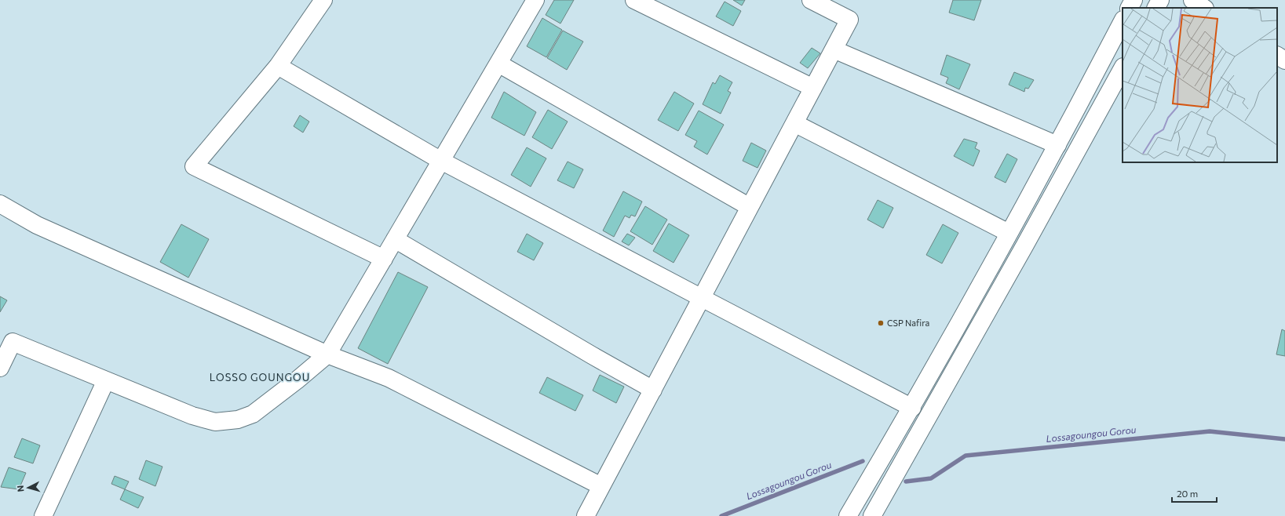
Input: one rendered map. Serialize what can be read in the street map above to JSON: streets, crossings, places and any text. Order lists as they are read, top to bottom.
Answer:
{
  "districts": ["LOSSO GOUNGOU"],
  "water": ["Lossagoungou Gorou"],
  "places": ["CSP Nafira"],
  "scale_bar": "20 m",
  "north": "left"
}
